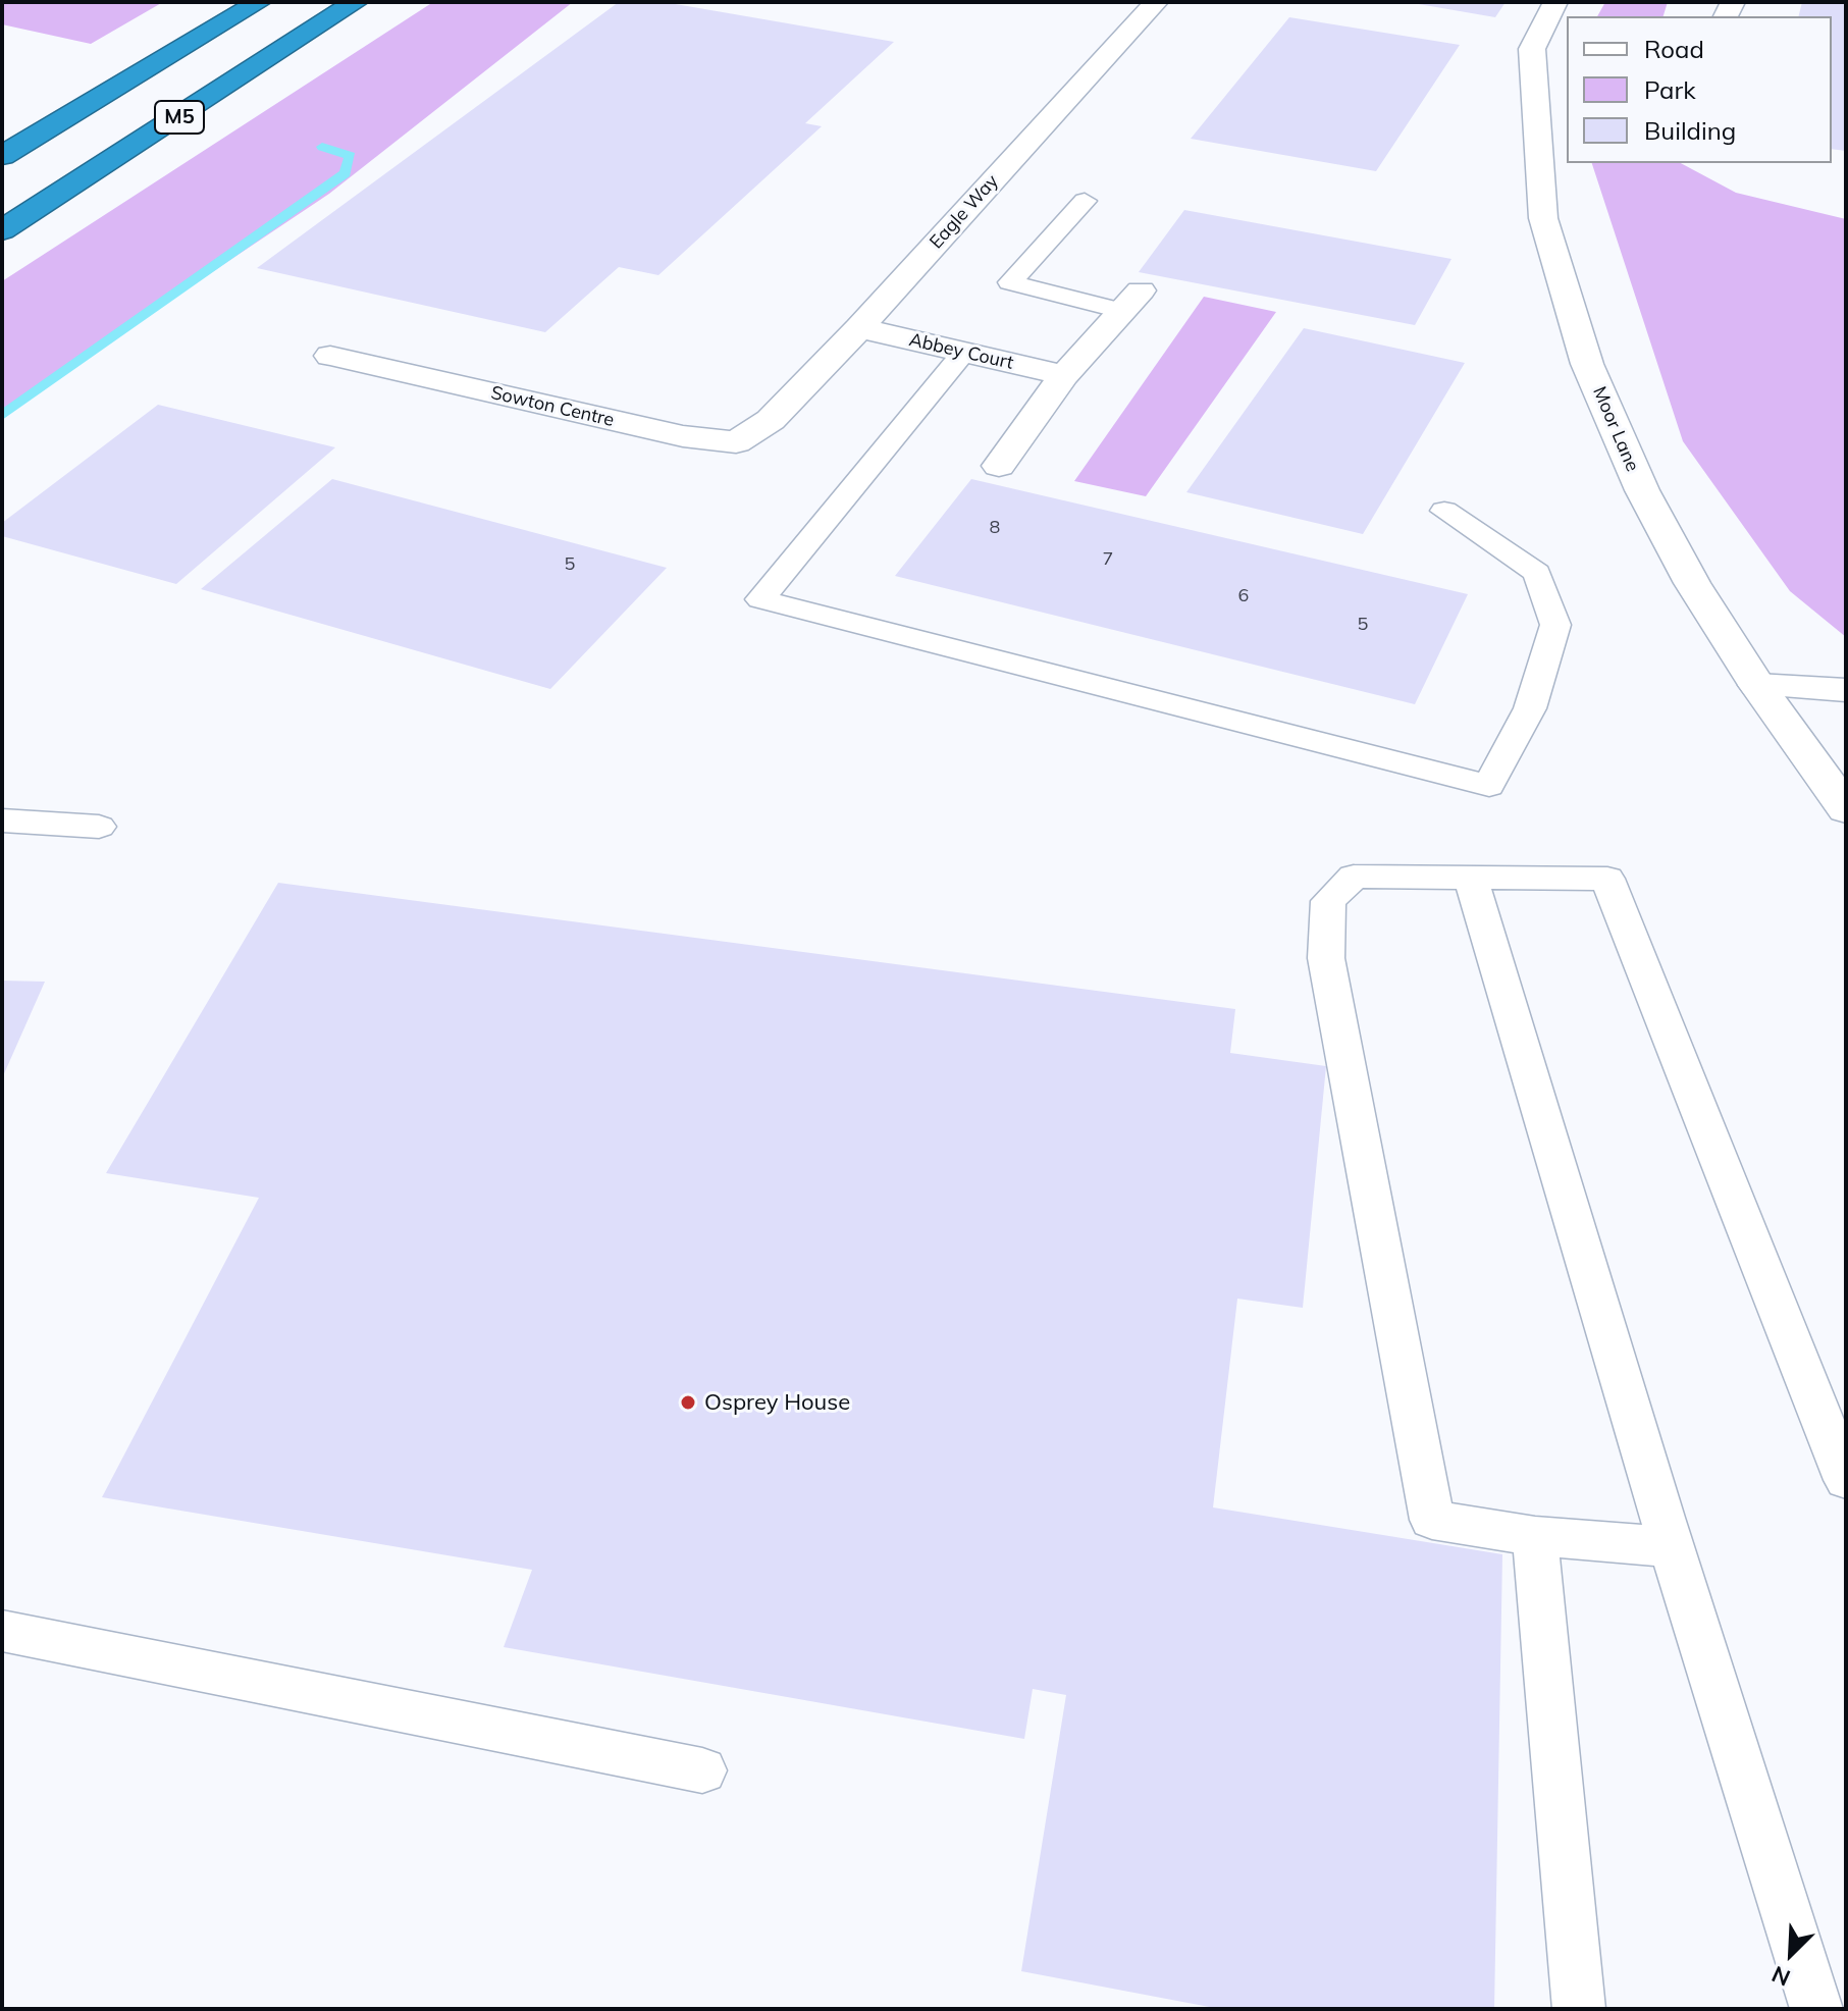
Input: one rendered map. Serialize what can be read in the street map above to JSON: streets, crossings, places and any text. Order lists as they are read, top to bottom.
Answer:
{
  "streets": {
    "highway": ["M5"],
    "street": [
      "Eagle Way",
      "Abbey Court",
      "Sowton Centre",
      "Moor Lane"
    ]
  },
  "crossings": [
    ["Eagle Way", "Abbey Court"],
    ["Eagle Way", "Sowton Centre"]
  ],
  "places": ["Osprey House"],
  "house_numbers": [
    "8",
    "7",
    "5",
    "6",
    "5"
  ],
  "legend": ["Road", "Park", "Building"],
  "north": "bottom left"
}
